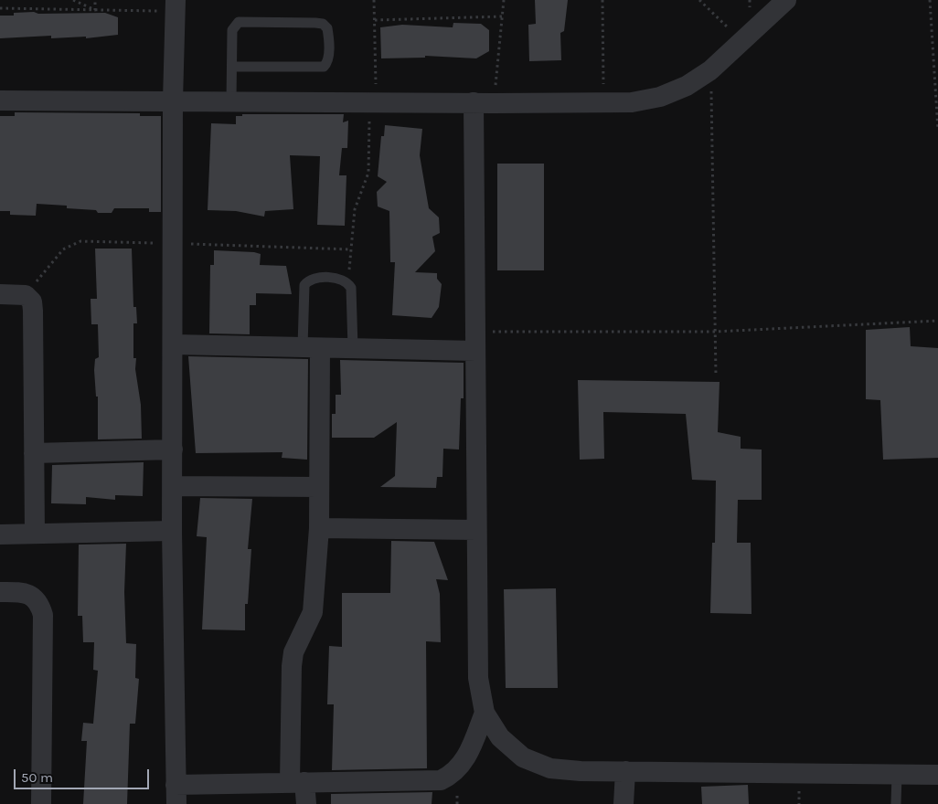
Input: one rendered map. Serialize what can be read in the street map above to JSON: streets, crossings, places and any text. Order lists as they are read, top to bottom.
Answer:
{
  "scale_bar": "50 m"
}
